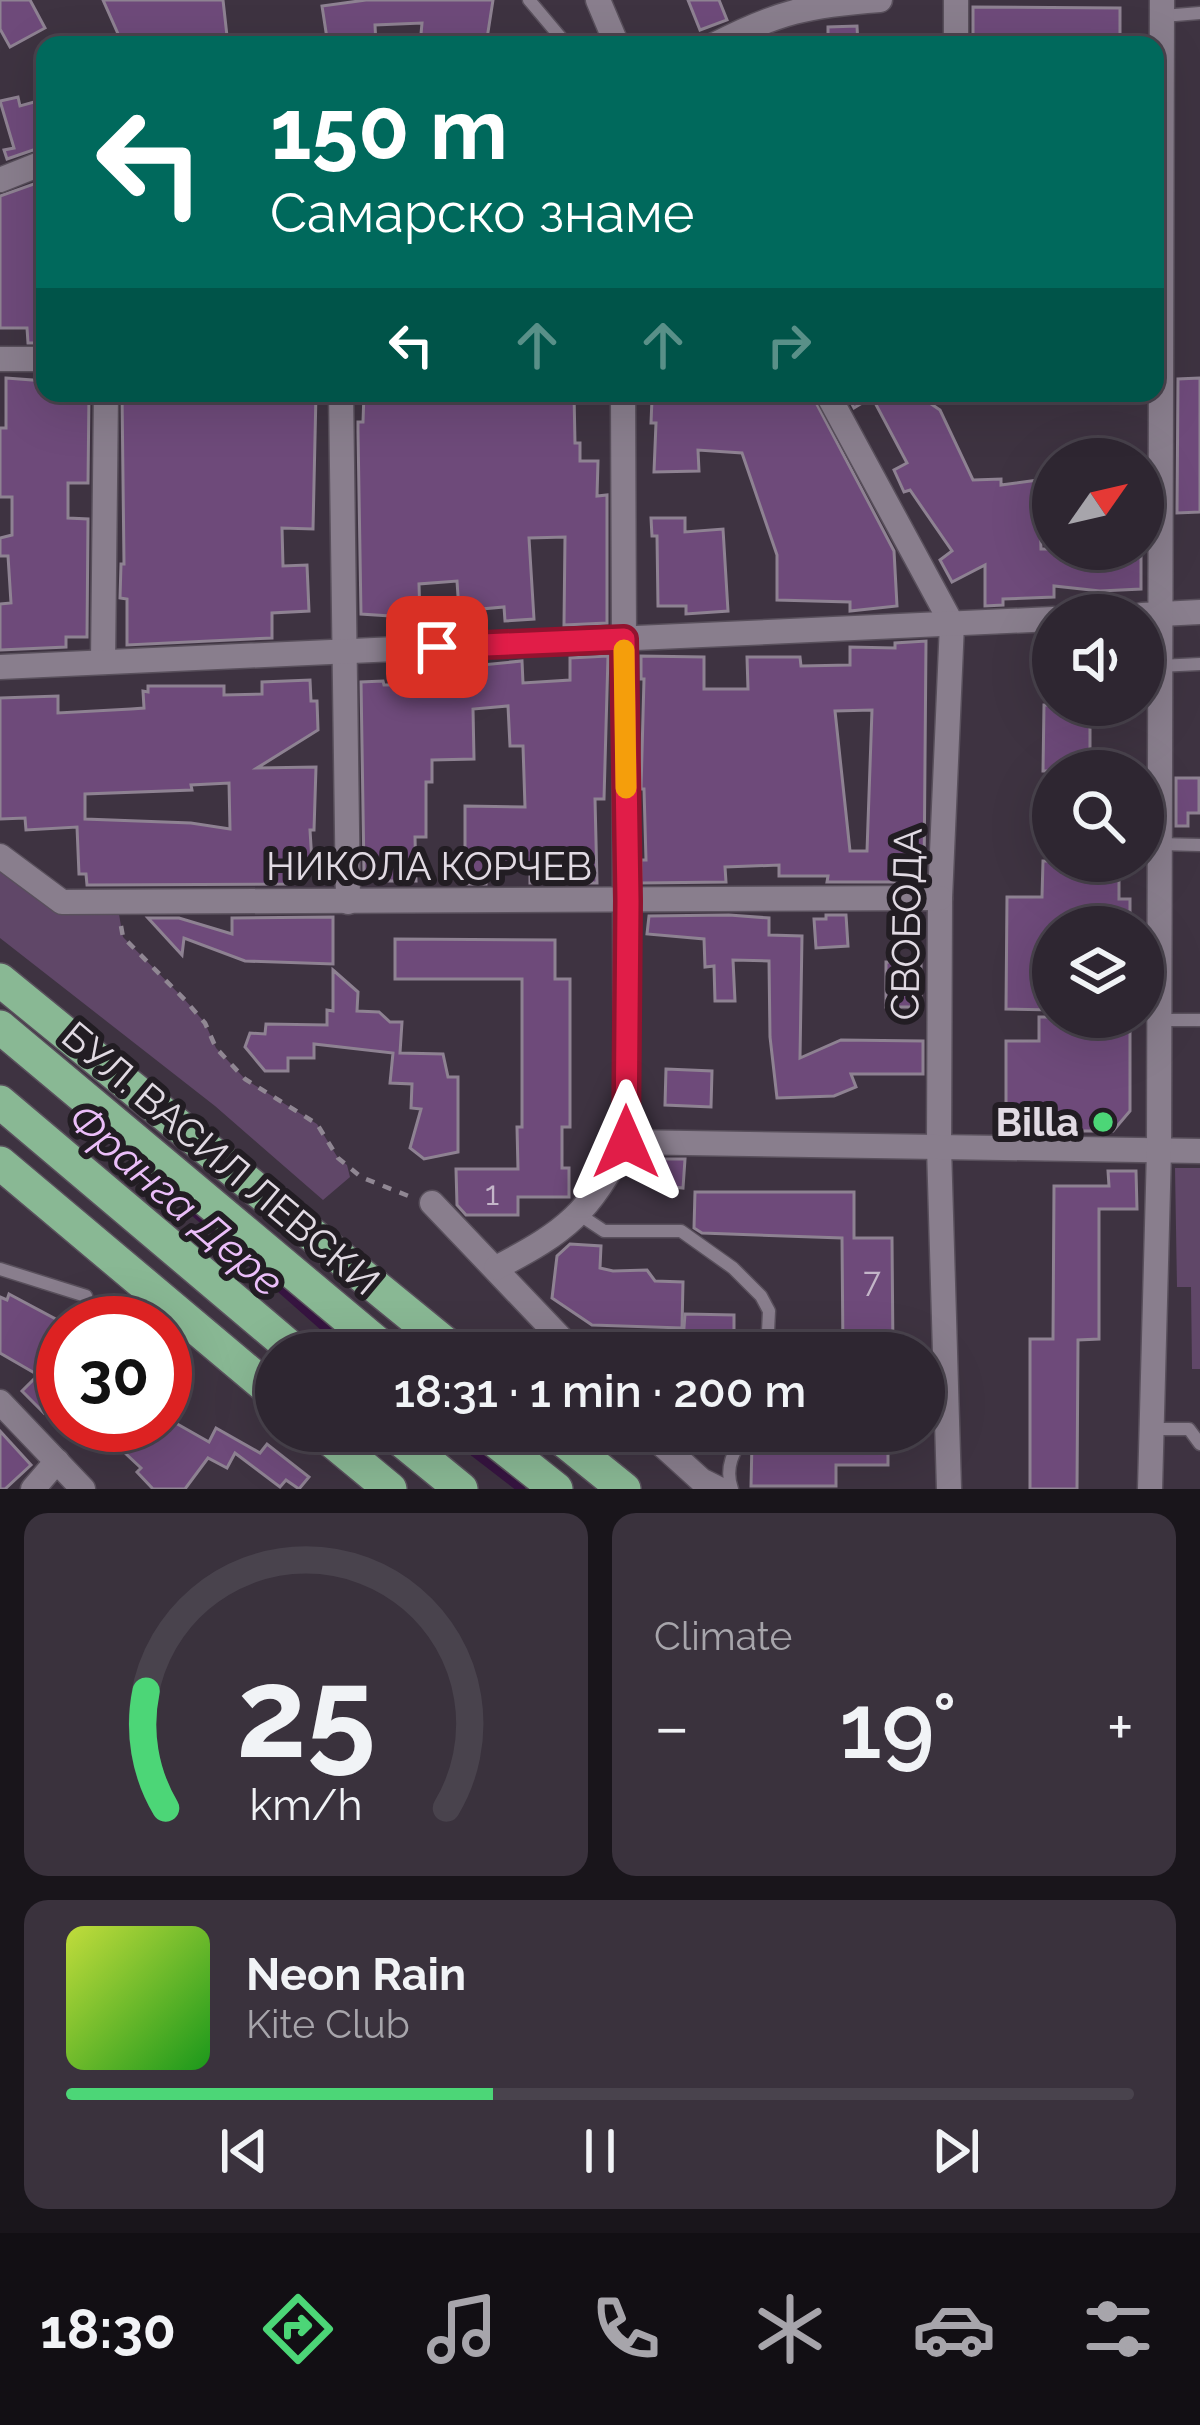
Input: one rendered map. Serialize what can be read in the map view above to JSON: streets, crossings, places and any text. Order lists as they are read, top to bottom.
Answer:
{
  "streets": {
    "highway": ["БУЛ. ВАСИЛ ЛЕВСКИ"],
    "street": ["НИКОЛА КОРЧЕВ", "СВОБОДА"]
  },
  "crossings": [
    ["НИКОЛА КОРЧЕВ", "СВОБОДА"]
  ],
  "water": ["Франга Дере"],
  "places": ["Billa"],
  "house_numbers": ["1", "7"],
  "north": "top right",
  "page": {
    "turn": ["150 m", "Самарско знаме"],
    "limit": "30",
    "trip": "18:31 · 1 min · 200 m",
    "tile": "Climate",
    "heat": ["−", "19°", "+"],
    "song": ["Neon Rain", "Kite Club"],
    "tabs": "18:30",
    "gauge": ["25", "km/h"]
  }
}
